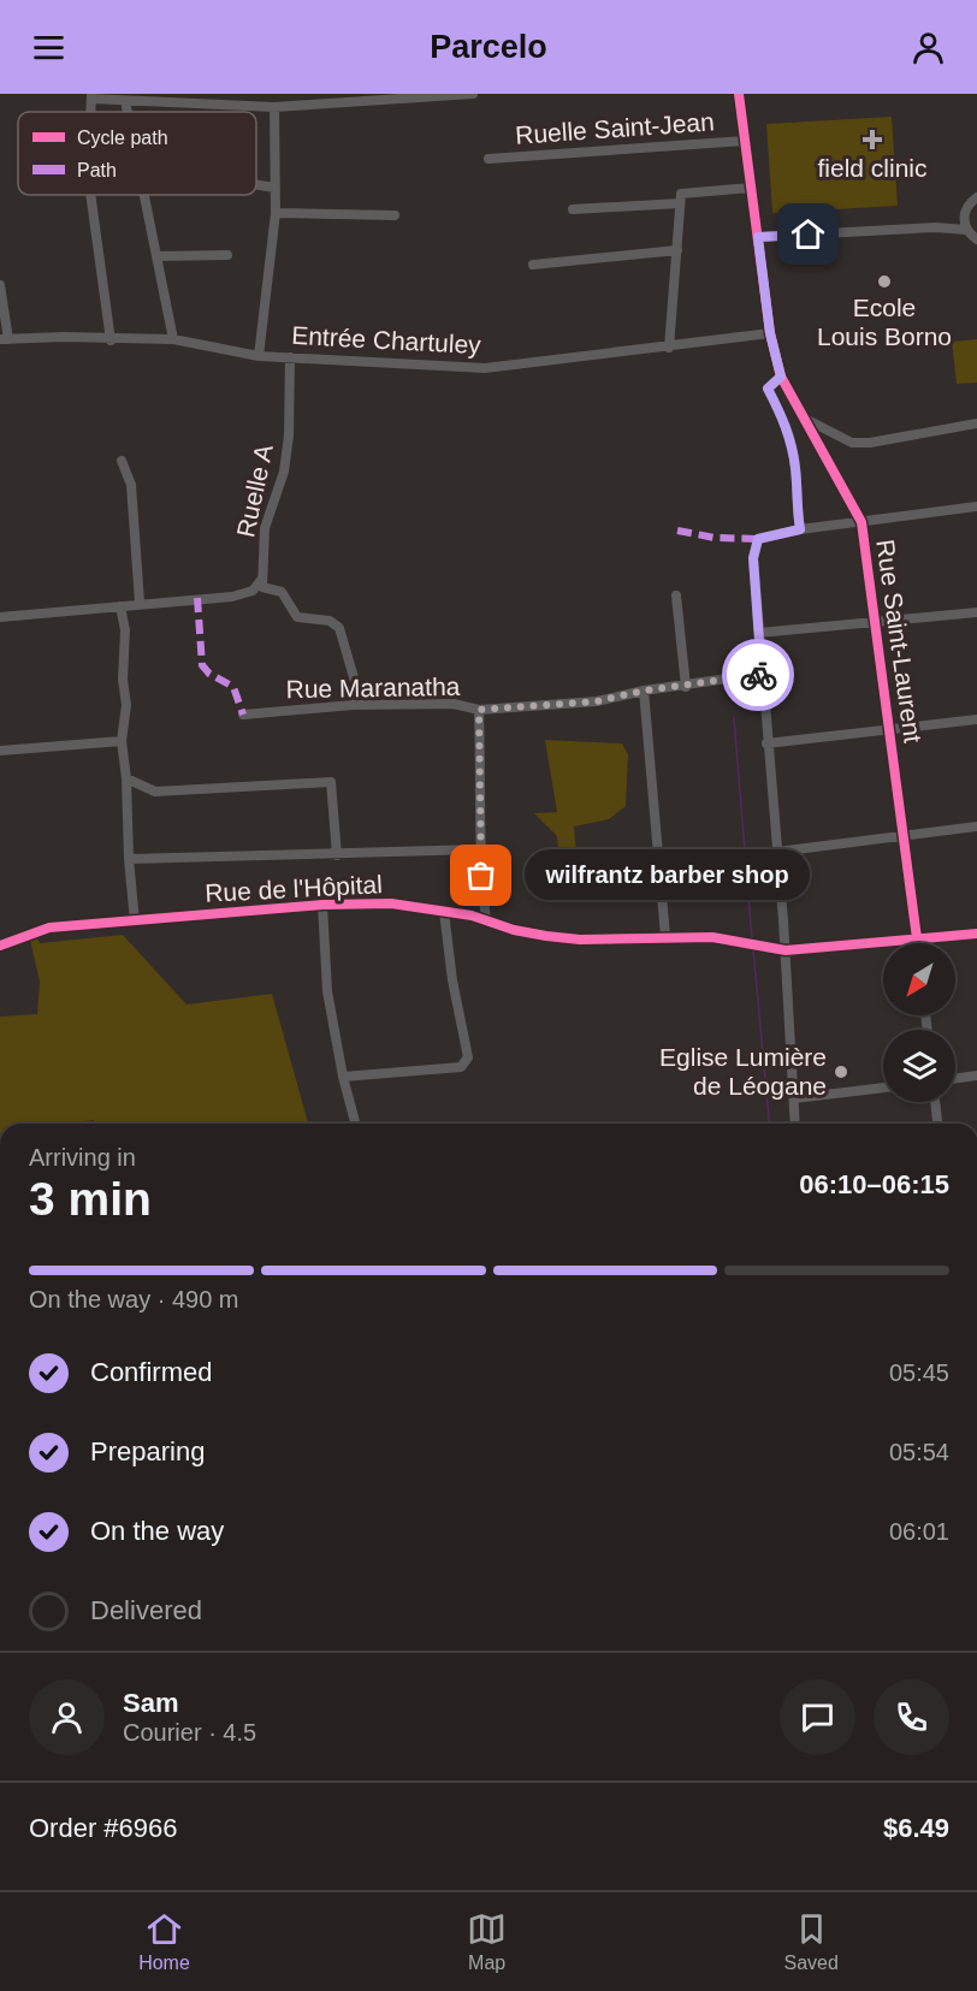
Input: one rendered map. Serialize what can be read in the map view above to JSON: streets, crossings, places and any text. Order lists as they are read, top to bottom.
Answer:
{
  "streets": {
    "street": [
      "Ruelle Saint-Jean",
      "Entrée Chartuley",
      "Ruelle A",
      "Rue Saint-Laurent",
      "Rue Maranatha",
      "Rue de l'Hôpital"
    ]
  },
  "crossings": [
    ["Ruelle Saint-Jean", "Rue Saint-Laurent"],
    ["Entrée Chartuley", "Ruelle A"],
    ["Entrée Chartuley", "Rue Saint-Laurent"],
    ["Rue Saint-Laurent", "Rue de l'Hôpital"]
  ],
  "places": {
    "health": ["field clinic"],
    "other": ["Ecole Louis Borno", "wilfrantz barber shop", "Eglise Lumière de Léogane"]
  },
  "legend": ["Cycle path", "Path"],
  "north": "bottom left",
  "page": {
    "header": "Parcelo",
    "bubble": "wilfrantz barber shop",
    "heading": ["3 min", "Arriving in", "06:10–06:15"],
    "panel": [
      "Sam",
      "Courier · 4.5",
      "Order #6966",
      "$6.49"
    ],
    "bar": "On the way · 490 m",
    "list": [
      ["Confirmed", "05:45"],
      ["Preparing", "05:54"],
      ["On the way", "06:01"],
      "Delivered"
    ],
    "tabs": ["Home", "Map", "Saved"]
  }
}
